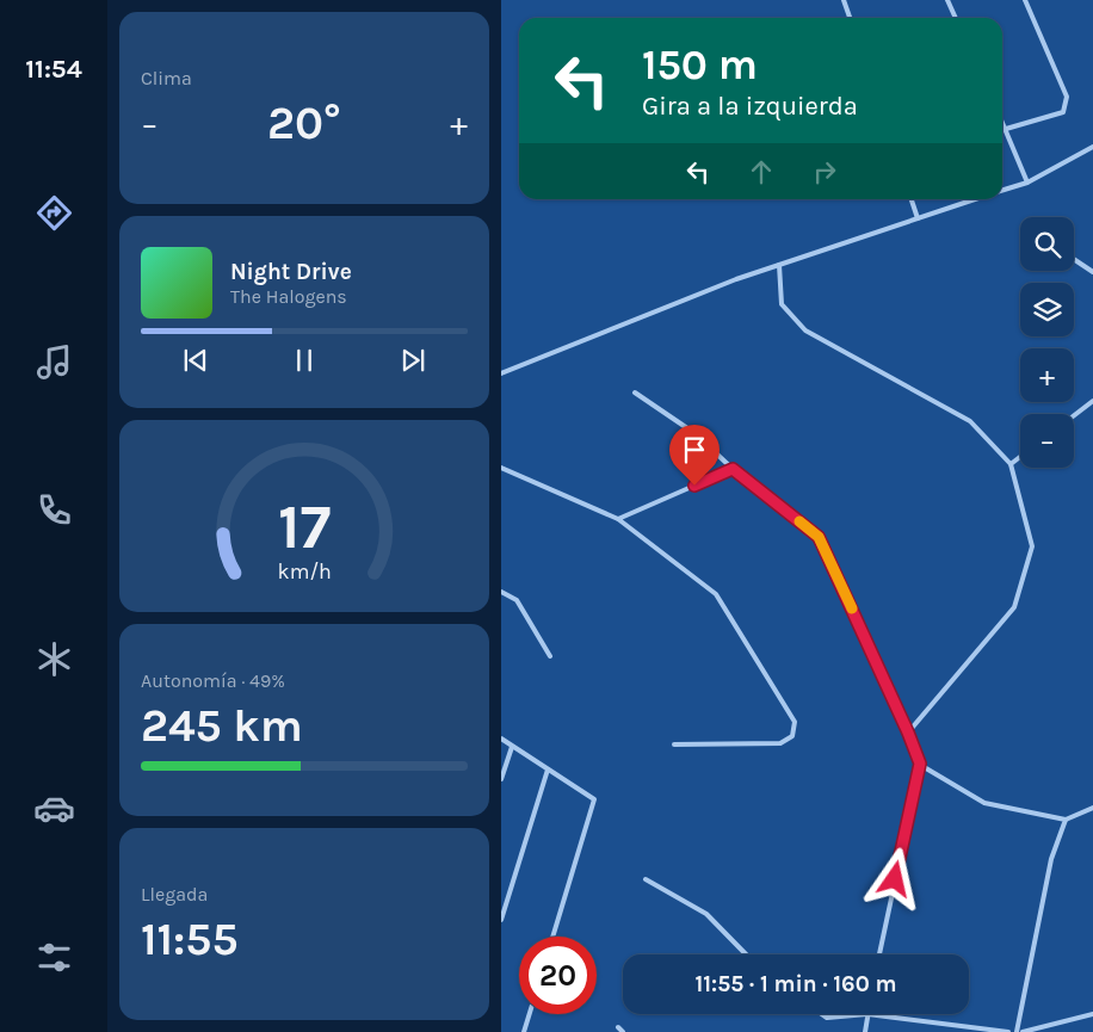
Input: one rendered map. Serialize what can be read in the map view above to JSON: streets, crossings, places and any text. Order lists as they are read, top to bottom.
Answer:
{
  "page": {
    "tabs": "11:54",
    "tile": [
      "Clima",
      ["Autonomía · 49%", "245 km"],
      ["Llegada", "11:55"]
    ],
    "turn": ["150 m", "Gira a la izquierda"],
    "heat": ["−", "20°", "+"],
    "map_buttons": ["+", "−"],
    "song": ["Night Drive", "The Halogens"],
    "limit": "20",
    "trip": "11:55 · 1 min · 160 m",
    "gauge": ["17", "km/h"]
  }
}
